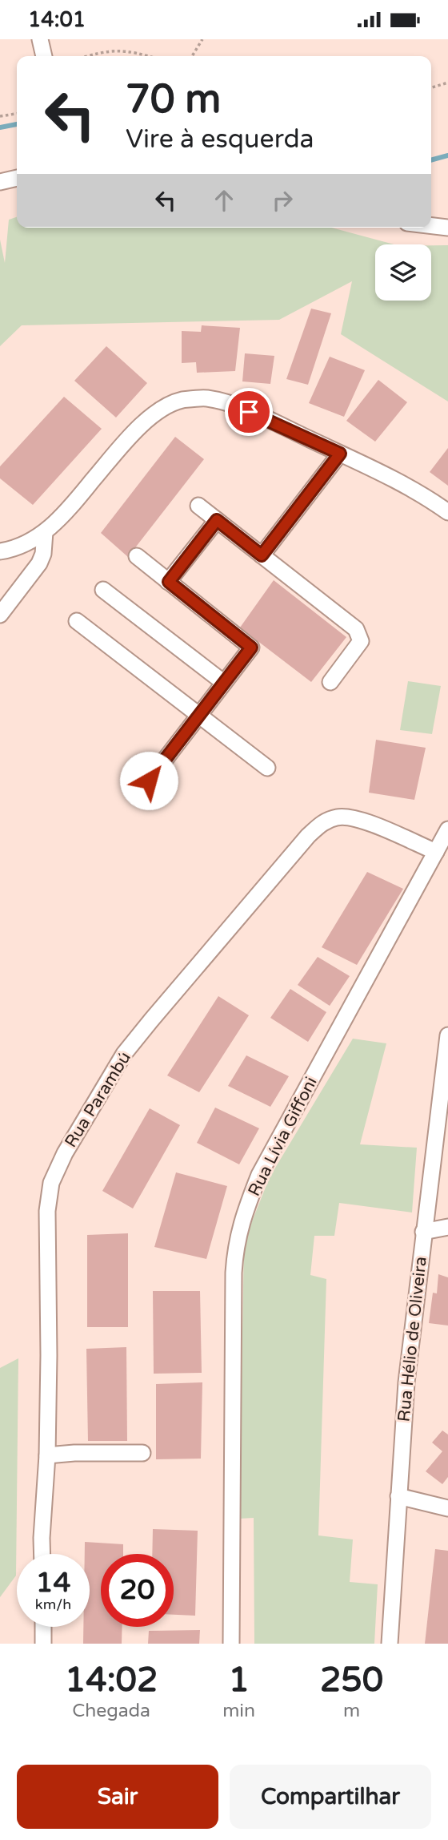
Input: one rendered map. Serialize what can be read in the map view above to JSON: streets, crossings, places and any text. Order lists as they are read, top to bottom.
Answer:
{
  "streets": {
    "street": ["Rua Parambú", "Rua Lívia Giffoni", "Rua Hélio de Oliveira"]
  },
  "crossings": [
    ["Rua Parambú", "Rua Lívia Giffoni"]
  ],
  "page": {
    "status": "14:01",
    "turn": ["70 m", "Vire à esquerda"],
    "speed": "14 km/h",
    "limit": "20",
    "eta": [
      "14:02",
      "Chegada",
      "1",
      "min",
      "250",
      "m"
    ],
    "buttons": ["Sair", "Compartilhar"]
  }
}
